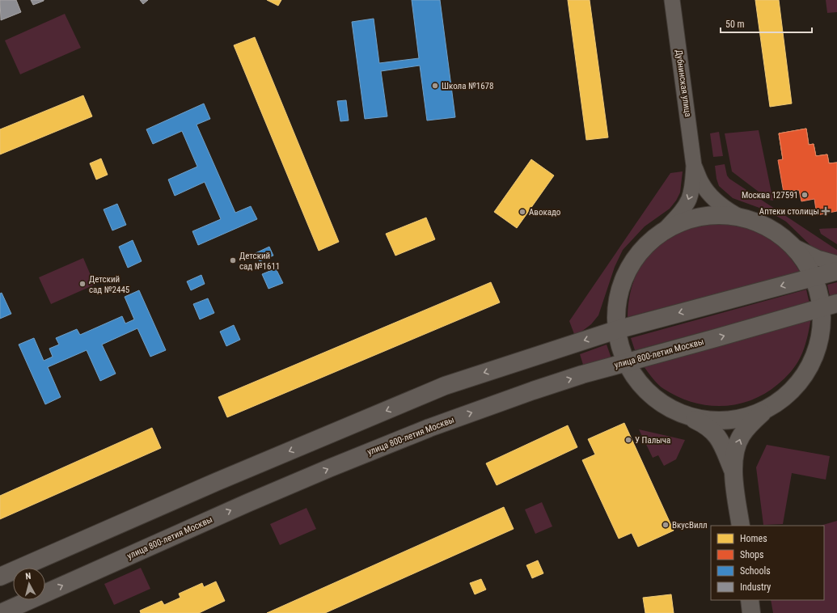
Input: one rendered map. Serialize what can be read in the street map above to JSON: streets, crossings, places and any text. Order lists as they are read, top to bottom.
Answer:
{
  "streets": {
    "main road": ["улица 800-летия Москвы"],
    "street": ["Дубнинская улица"]
  },
  "places": {
    "other": [
      "Школа №1678",
      "Москва 127591",
      "Авокадо",
      "Детский сад №1611",
      "Детский сад №2445",
      "У Палыча",
      "ВкусВилл"
    ],
    "health": ["Аптеки столицы"]
  },
  "legend": [
    "Homes",
    "Shops",
    "Schools",
    "Industry"
  ],
  "scale_bar": "50 m",
  "north": "top"
}
